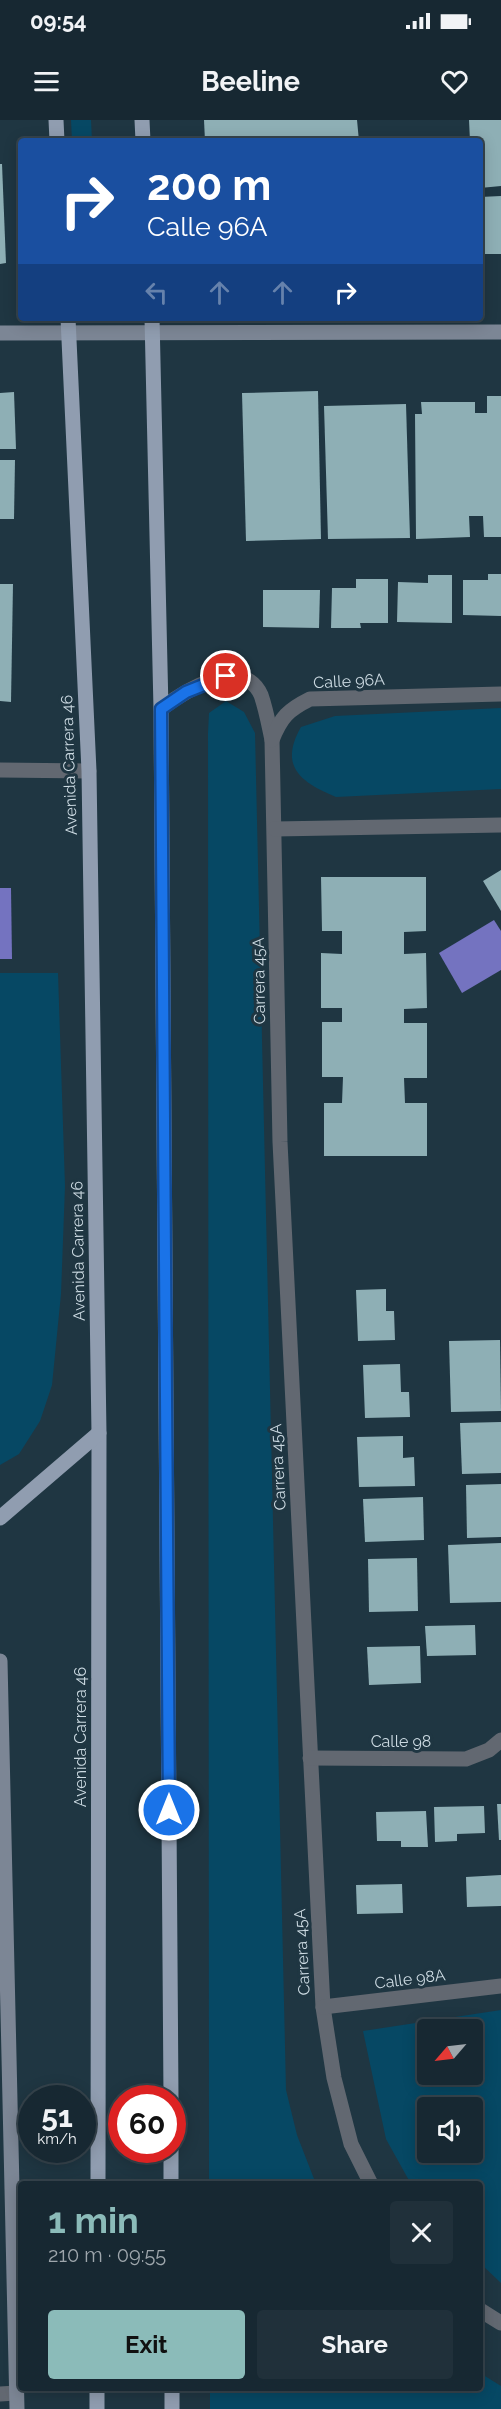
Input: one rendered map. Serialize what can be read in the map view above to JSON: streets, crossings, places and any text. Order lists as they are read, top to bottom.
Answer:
{
  "streets": {
    "main road": ["Avenida Carrera 46"],
    "street": [
      "Calle 96A",
      "Carrera 45A",
      "Calle 98",
      "Calle 98A"
    ]
  },
  "crossings": [
    ["Calle 96A", "Carrera 45A"],
    ["Carrera 45A", "Calle 98"],
    ["Carrera 45A", "Calle 98A"]
  ],
  "north": "bottom left",
  "page": {
    "status": "09:54",
    "header": "Beeline",
    "turn": ["200 m", "Calle 96A"],
    "speed": "51 km/h",
    "limit": "60",
    "heading": ["1 min", "210 m · 09:55"],
    "buttons": ["Exit", "Share"]
  }
}
